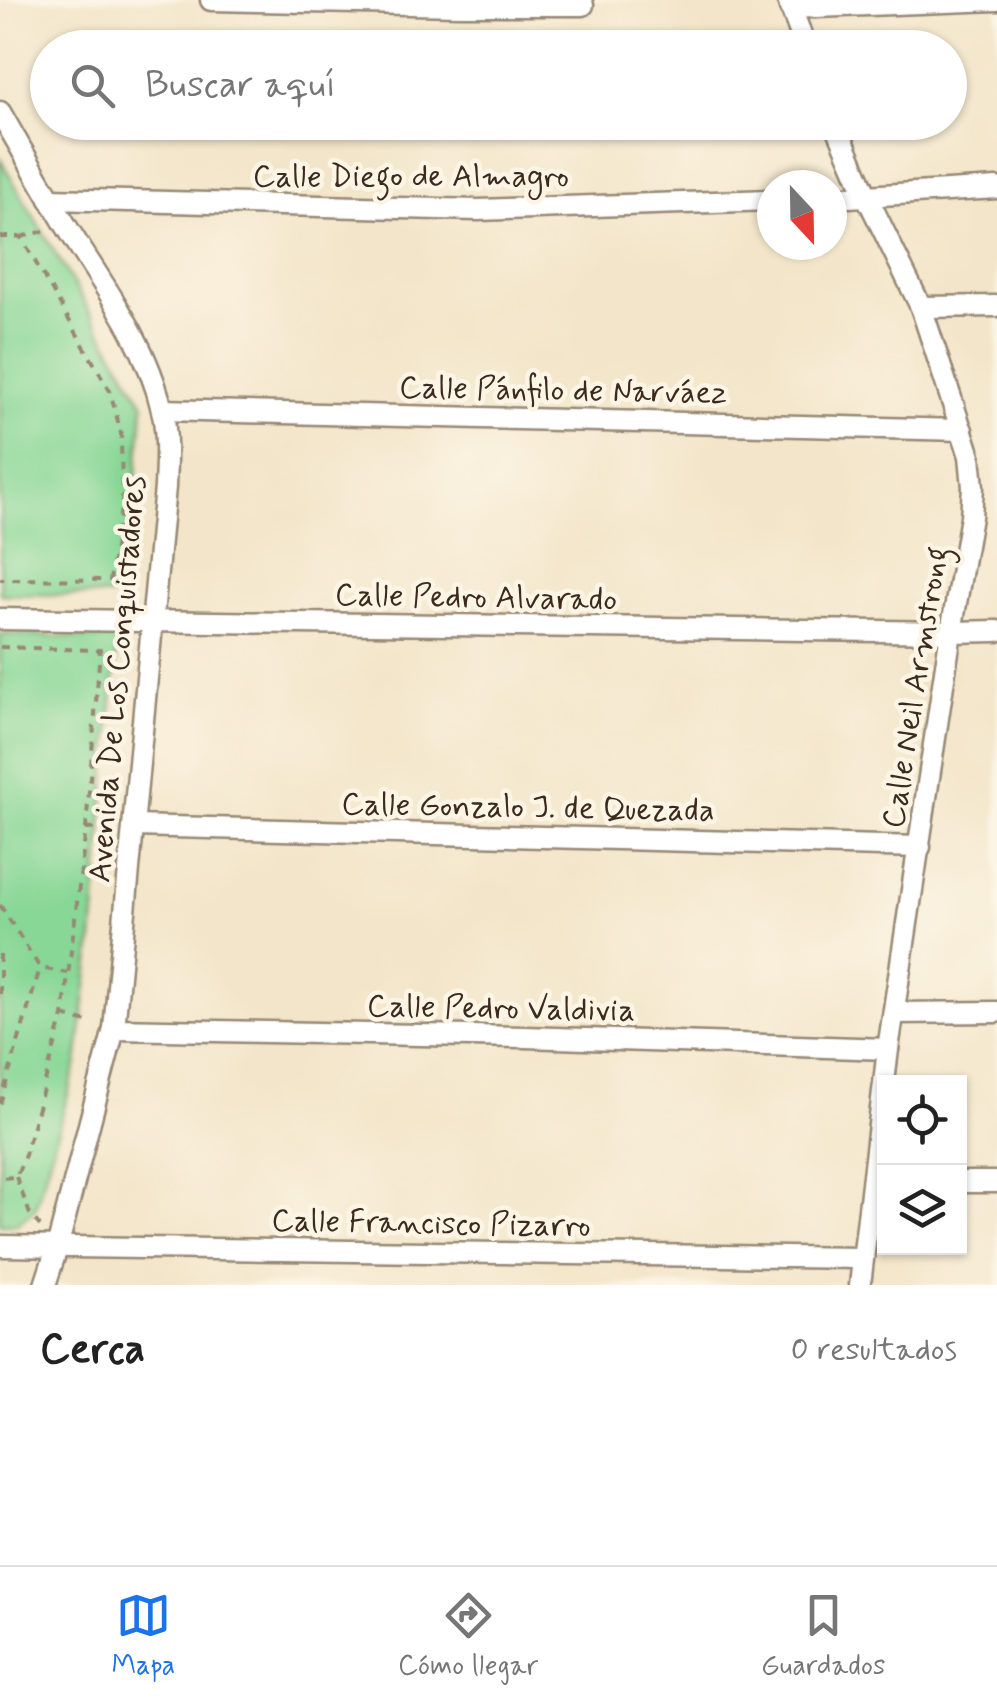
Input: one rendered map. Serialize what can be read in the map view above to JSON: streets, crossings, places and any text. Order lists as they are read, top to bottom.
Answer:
{
  "streets": {
    "street": [
      "Calle Diego de Almagro",
      "Calle Pánfilo de Narváez",
      "Calle Pedro Alvarado",
      "Avenida De Los Conquistadores",
      "Calle Neil Armstrong",
      "Calle Gonzalo J. de Quezada",
      "Calle Pedro Valdivia",
      "Calle Francisco Pizarro"
    ]
  },
  "crossings": [
    ["Calle Diego de Almagro", "Avenida De Los Conquistadores"],
    ["Calle Pánfilo de Narváez", "Avenida De Los Conquistadores"],
    ["Calle Pánfilo de Narváez", "Calle Neil Armstrong"],
    ["Calle Pedro Alvarado", "Avenida De Los Conquistadores"],
    ["Calle Pedro Alvarado", "Calle Neil Armstrong"],
    ["Avenida De Los Conquistadores", "Calle Gonzalo J. de Quezada"],
    ["Avenida De Los Conquistadores", "Calle Pedro Valdivia"],
    ["Avenida De Los Conquistadores", "Calle Francisco Pizarro"],
    ["Calle Neil Armstrong", "Calle Gonzalo J. de Quezada"],
    ["Calle Neil Armstrong", "Calle Pedro Valdivia"],
    ["Calle Neil Armstrong", "Calle Francisco Pizarro"]
  ],
  "north": "bottom",
  "page": {
    "search": "Buscar aquí",
    "heading": ["Cerca", "0 resultados"],
    "nav": ["Mapa", "Cómo llegar", "Guardados"]
  }
}
